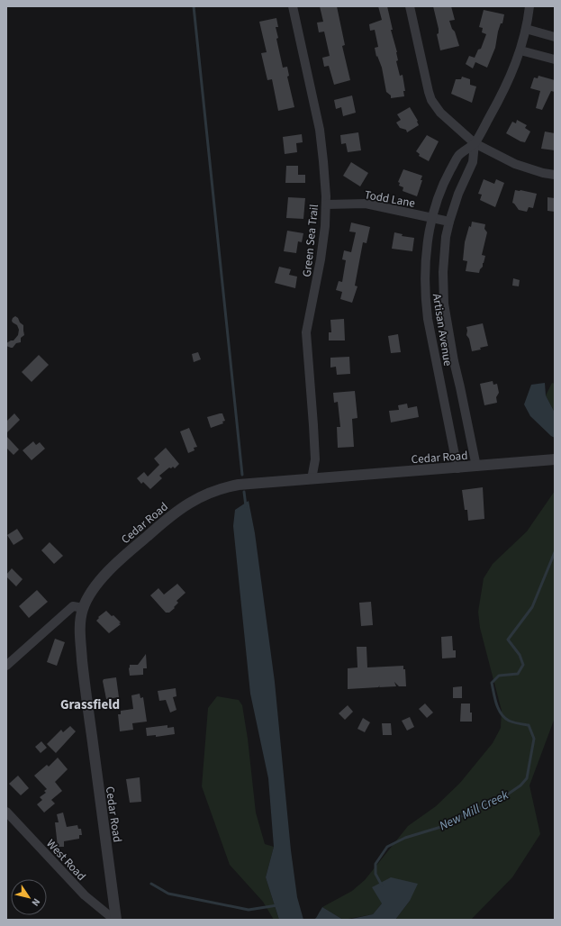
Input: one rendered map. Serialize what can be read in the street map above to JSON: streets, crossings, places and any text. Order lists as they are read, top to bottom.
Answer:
{
  "streets": {
    "street": [
      "Todd Lane",
      "Green Sea Trail",
      "Artisan Avenue",
      "Cedar Road",
      "West Road"
    ]
  },
  "crossings": [
    ["Todd Lane", "Green Sea Trail"],
    ["Todd Lane", "Artisan Avenue"],
    ["Green Sea Trail", "Cedar Road"],
    ["Artisan Avenue", "Cedar Road"],
    ["Cedar Road", "West Road"]
  ],
  "districts": ["Grassfield"],
  "water": ["New Mill Creek"],
  "north": "bottom right"
}
